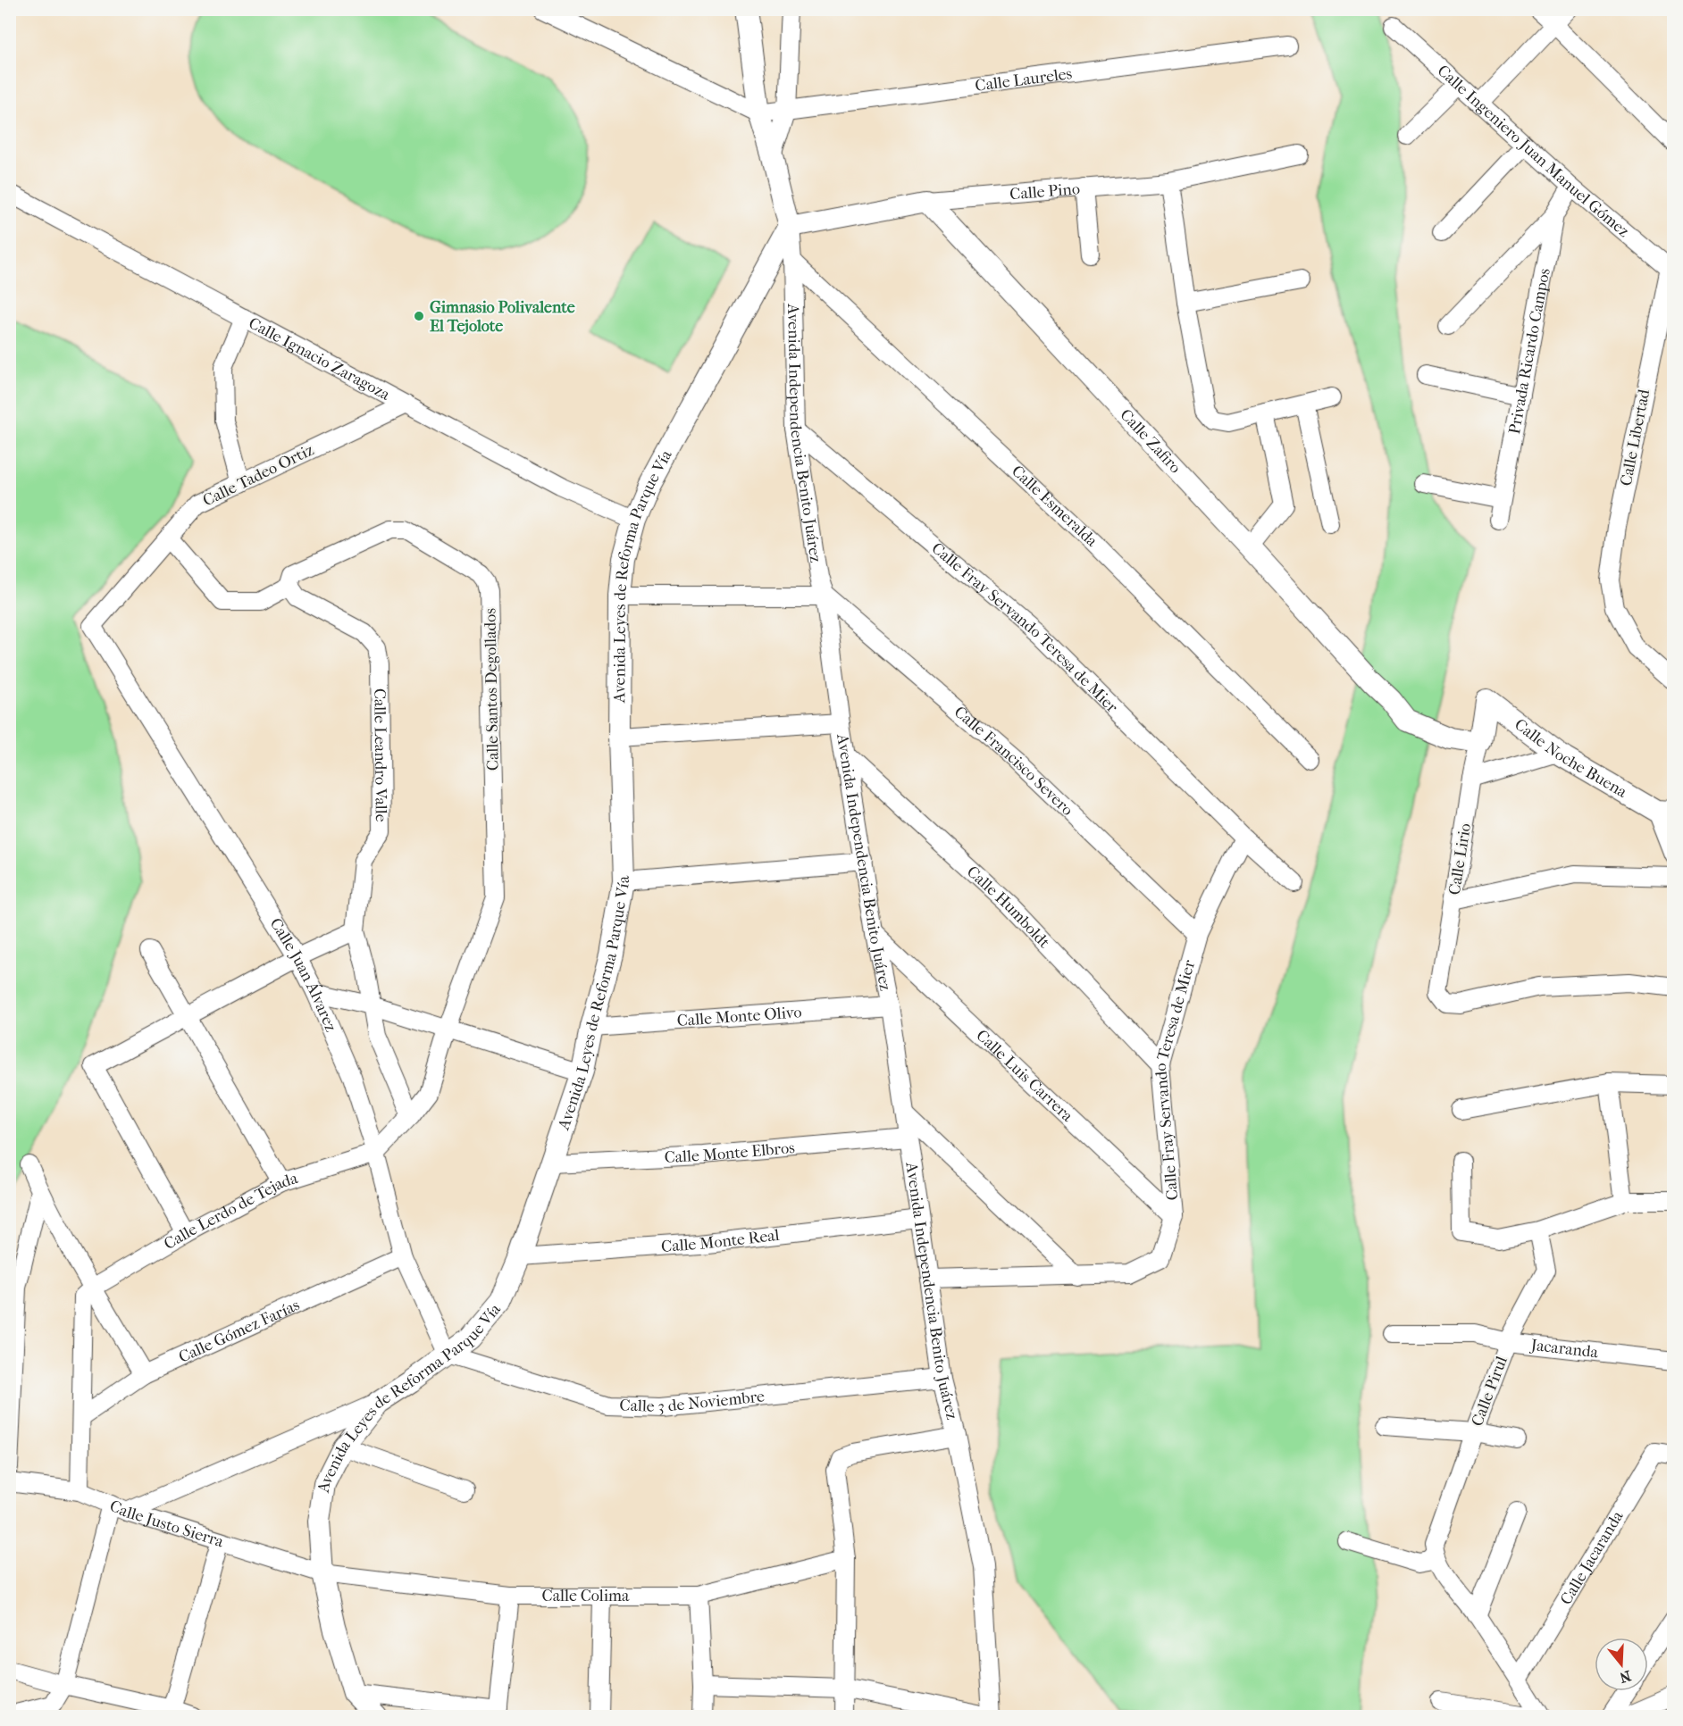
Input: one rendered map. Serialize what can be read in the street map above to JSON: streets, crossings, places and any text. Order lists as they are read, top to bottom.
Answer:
{
  "streets": {
    "street": [
      "Calle Laureles",
      "Calle Ingeniero Juan Manuel Gómez",
      "Calle Pino",
      "Privada Ricardo Campos",
      "Calle Ignacio Zaragoza",
      "Avenida Independencia Benito Juárez",
      "Calle Libertad",
      "Calle Zafiro",
      "Calle Tadeo Ortiz",
      "Calle Esmeralda",
      "Avenida Leyes de Reforma Parque Vía",
      "Calle Fray Servando Teresa de Mier",
      "Calle Santos Degollados",
      "Calle Leandro Valle",
      "Calle Noche Buena",
      "Calle Francisco Severo",
      "Calle Lirio",
      "Calle Humboldt",
      "Calle Juan Álvarez",
      "Calle Monte Olivo",
      "Calle Luis Carrera",
      "Calle Monte Elbros",
      "Calle Lerdo de Tejada",
      "Calle Monte Real",
      "Calle Gómez Farías",
      "Jacaranda",
      "Calle Pirul",
      "Calle 3 de Noviembre",
      "Calle Justo Sierra",
      "Calle Jacaranda",
      "Calle Colima"
    ]
  },
  "crossings": [
    ["Calle Laureles", "Avenida Independencia Benito Juárez"],
    ["Calle Ingeniero Juan Manuel Gómez", "Privada Ricardo Campos"],
    ["Calle Ingeniero Juan Manuel Gómez", "Calle Libertad"],
    ["Calle Pino", "Avenida Independencia Benito Juárez"],
    ["Calle Pino", "Calle Zafiro"],
    ["Calle Pino", "Avenida Leyes de Reforma Parque Vía"],
    ["Calle Ignacio Zaragoza", "Calle Tadeo Ortiz"],
    ["Calle Ignacio Zaragoza", "Avenida Leyes de Reforma Parque Vía"],
    ["Avenida Independencia Benito Juárez", "Calle Esmeralda"],
    ["Avenida Independencia Benito Juárez", "Avenida Leyes de Reforma Parque Vía"],
    ["Avenida Independencia Benito Juárez", "Calle Fray Servando Teresa de Mier"],
    ["Avenida Independencia Benito Juárez", "Calle Francisco Severo"],
    ["Avenida Independencia Benito Juárez", "Calle Humboldt"],
    ["Avenida Independencia Benito Juárez", "Calle Monte Olivo"],
    ["Avenida Independencia Benito Juárez", "Calle Luis Carrera"],
    ["Avenida Independencia Benito Juárez", "Calle Monte Elbros"],
    ["Avenida Independencia Benito Juárez", "Calle Monte Real"],
    ["Avenida Independencia Benito Juárez", "Calle 3 de Noviembre"],
    ["Calle Zafiro", "Calle Lirio"],
    ["Calle Tadeo Ortiz", "Calle Santos Degollados"],
    ["Calle Tadeo Ortiz", "Calle Juan Álvarez"],
    ["Avenida Leyes de Reforma Parque Vía", "Calle Juan Álvarez"],
    ["Avenida Leyes de Reforma Parque Vía", "Calle Monte Olivo"],
    ["Avenida Leyes de Reforma Parque Vía", "Calle Monte Elbros"],
    ["Avenida Leyes de Reforma Parque Vía", "Calle Monte Real"],
    ["Avenida Leyes de Reforma Parque Vía", "Calle 3 de Noviembre"],
    ["Avenida Leyes de Reforma Parque Vía", "Calle Justo Sierra"],
    ["Avenida Leyes de Reforma Parque Vía", "Calle Colima"],
    ["Calle Fray Servando Teresa de Mier", "Calle Francisco Severo"],
    ["Calle Fray Servando Teresa de Mier", "Calle Humboldt"],
    ["Calle Fray Servando Teresa de Mier", "Calle Luis Carrera"],
    ["Calle Santos Degollados", "Calle Leandro Valle"],
    ["Calle Santos Degollados", "Calle Juan Álvarez"],
    ["Calle Santos Degollados", "Calle Lerdo de Tejada"],
    ["Calle Noche Buena", "Calle Lirio"],
    ["Calle Juan Álvarez", "Calle Lerdo de Tejada"],
    ["Calle Juan Álvarez", "Calle Gómez Farías"],
    ["Calle Juan Álvarez", "Calle 3 de Noviembre"],
    ["Jacaranda", "Calle Pirul"],
    ["Calle Justo Sierra", "Calle Colima"]
  ],
  "places": ["Gimnasio Polivalente El Tejolote"],
  "north": "bottom"
}
